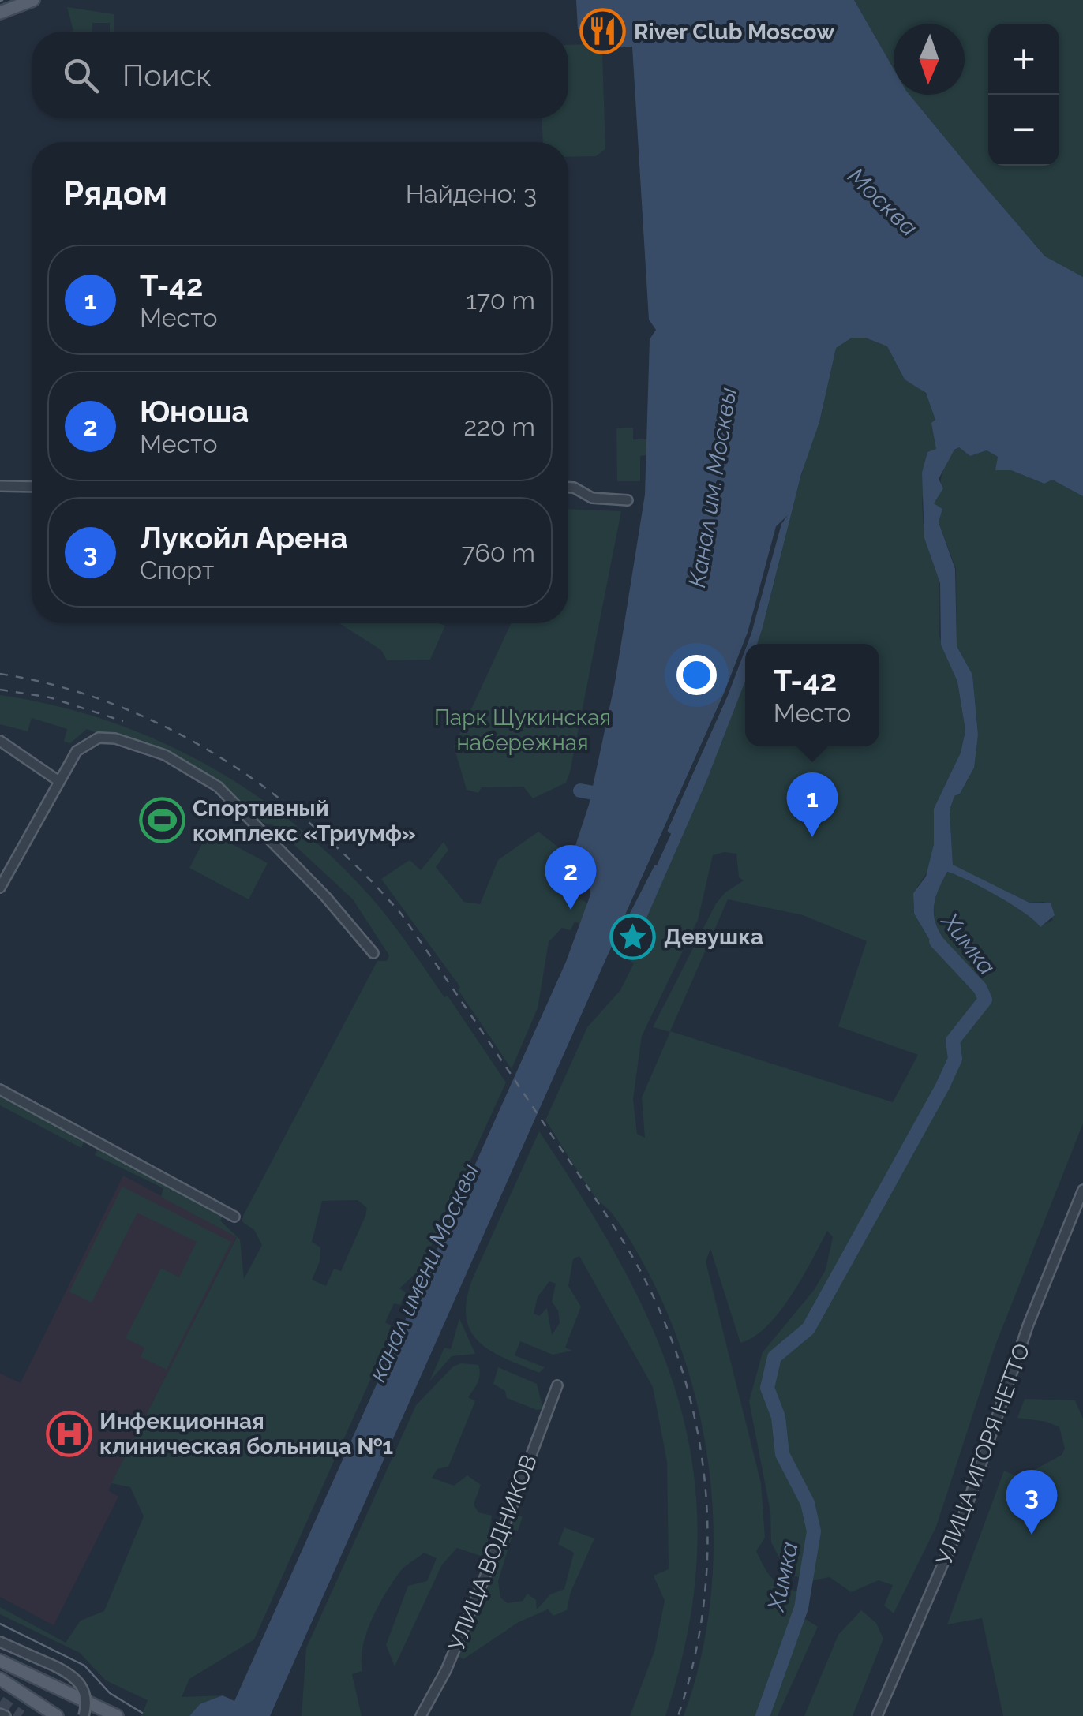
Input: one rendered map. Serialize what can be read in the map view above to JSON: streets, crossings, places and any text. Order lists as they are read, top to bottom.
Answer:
{
  "streets": {
    "street": ["УЛИЦА ИГОРЯ НЕТТО", "УЛИЦА ВОДНИКОВ"]
  },
  "water": [
    "Москва",
    "Канал им. Москвы",
    "Химка",
    "канал имени Москвы"
  ],
  "parks": ["Парк Щукинская набережная"],
  "places": {
    "restaurant": ["River Club Moscow"],
    "sports": ["Спортивный комплекс «Триумф»"],
    "place": ["Девушка"],
    "hospital": ["Инфекционная клиническая больница №1"]
  },
  "north": "bottom",
  "page": {
    "map_buttons": ["+", "−"],
    "search": "Поиск",
    "heading": ["Рядом", "Найдено: 3"],
    "list": [
      {
        "mark": "1",
        "name": "Т-42",
        "note": "Место",
        "value": "170 m"
      },
      {
        "mark": "2",
        "name": "Юноша",
        "note": "Место",
        "value": "220 m"
      },
      {
        "mark": "3",
        "name": "Лукойл Арена",
        "note": "Спорт",
        "value": "760 m"
      }
    ],
    "popup": ["Т-42", "Место"],
    "pins": ["1", "2", "3"]
  }
}
